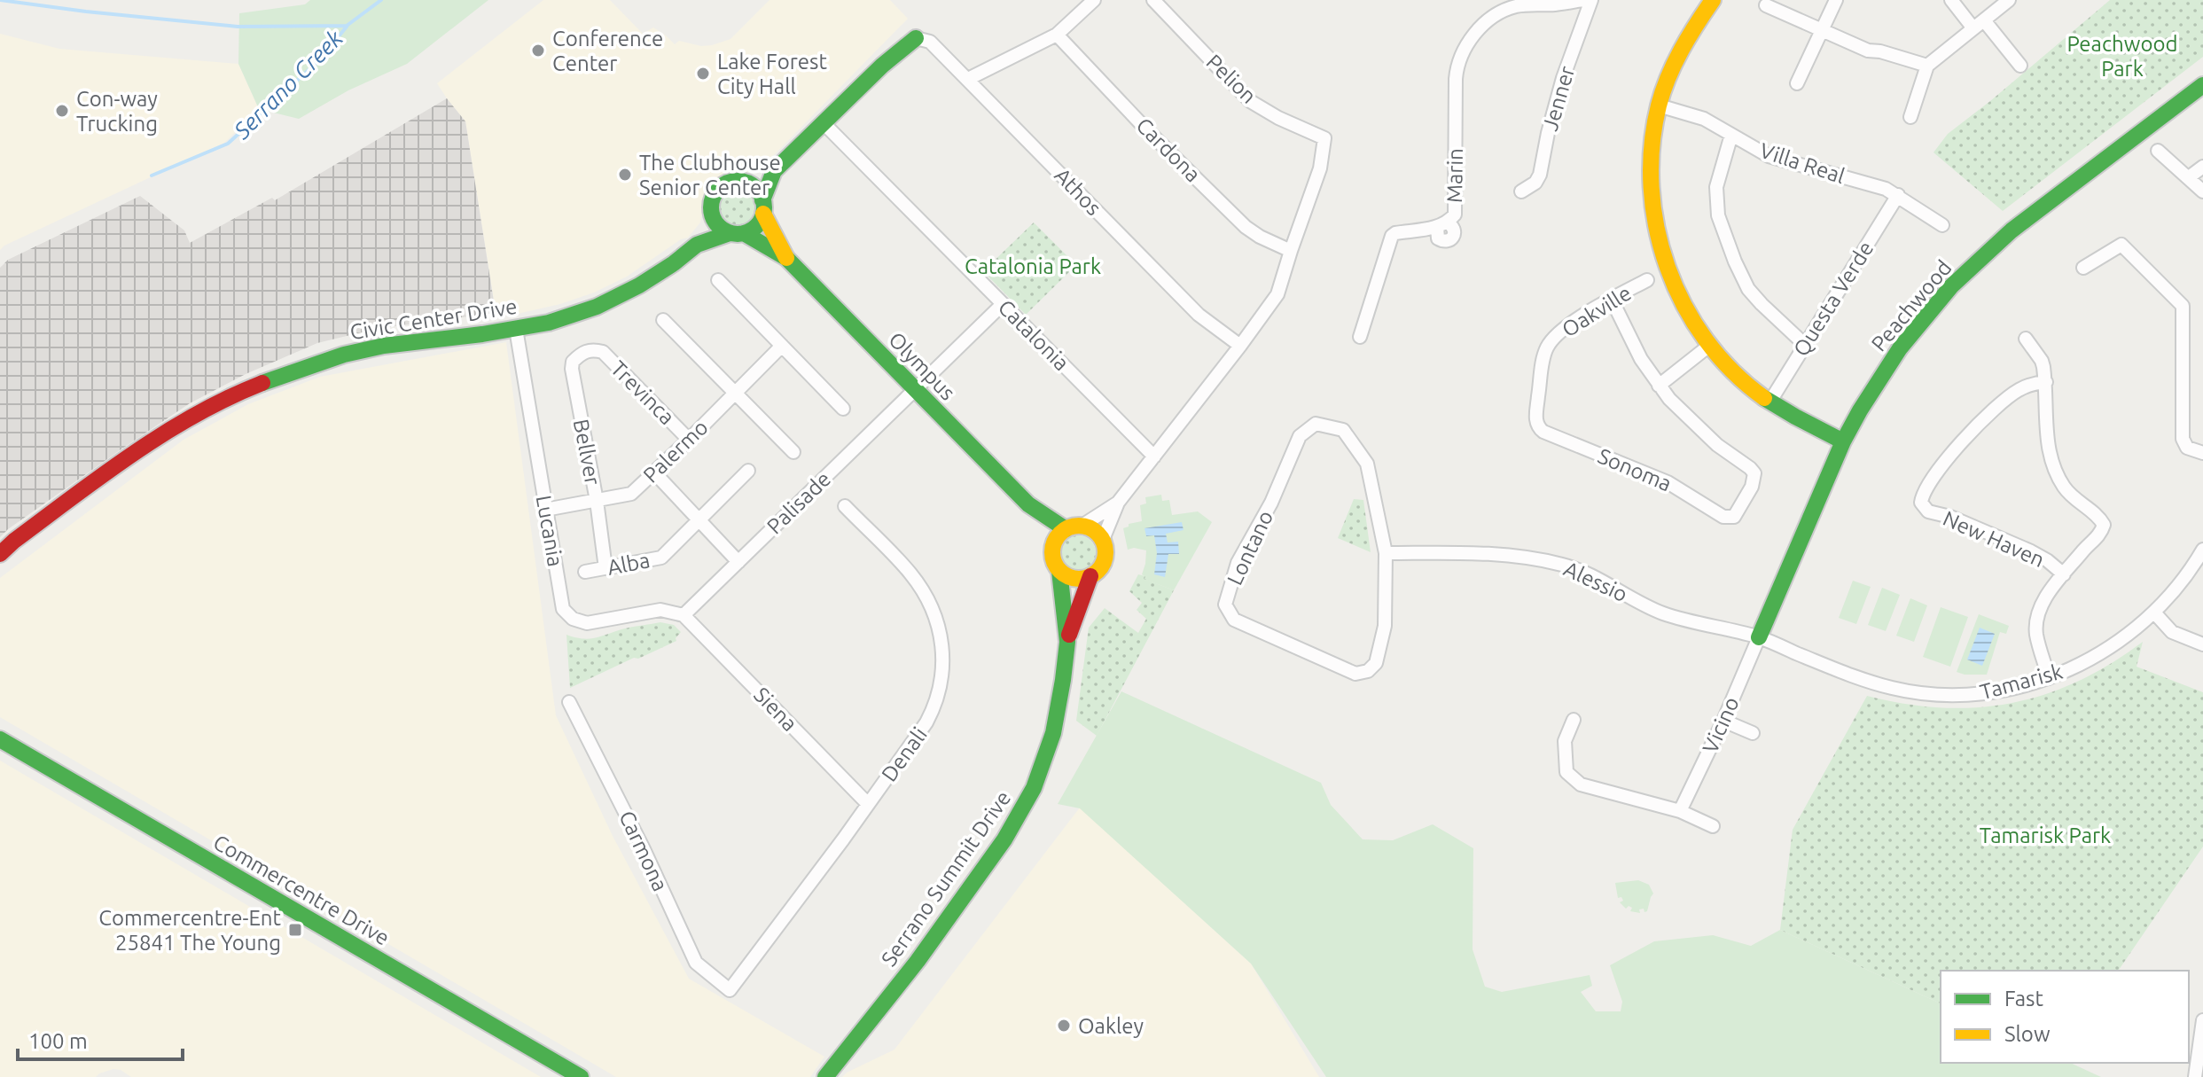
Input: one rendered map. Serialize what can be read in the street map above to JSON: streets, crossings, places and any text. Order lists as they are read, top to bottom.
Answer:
{
  "streets": {
    "street": [
      "Pelion",
      "Jenner",
      "Cardona",
      "Villa Real",
      "Marin",
      "Athos",
      "Questa Verde",
      "Peachwood",
      "Oakville",
      "Civic Center Drive",
      "Catalonia",
      "Olympus",
      "Trevinca",
      "Palermo",
      "Bellver",
      "Sonoma",
      "Palisade",
      "Lucania",
      "New Haven",
      "Lontano",
      "Alba",
      "Alessio",
      "Tamarisk",
      "Siena",
      "Vicino",
      "Denali",
      "Carmona",
      "Serrano Summit Drive",
      "Commercentre Drive"
    ]
  },
  "crossings": [
    ["Pelion", "Serrano Summit Drive"],
    ["Cardona", "Serrano Summit Drive"],
    ["Villa Real", "Questa Verde"],
    ["Athos", "Civic Center Drive"],
    ["Athos", "Serrano Summit Drive"],
    ["Peachwood", "Alessio"],
    ["Peachwood", "Tamarisk"],
    ["Peachwood", "Vicino"],
    ["Oakville", "Sonoma"],
    ["Civic Center Drive", "Catalonia"],
    ["Civic Center Drive", "Olympus"],
    ["Civic Center Drive", "Lucania"],
    ["Catalonia", "Palisade"],
    ["Catalonia", "Serrano Summit Drive"],
    ["Olympus", "Palisade"],
    ["Olympus", "Serrano Summit Drive"],
    ["Trevinca", "Palermo"],
    ["Trevinca", "Bellver"],
    ["Palermo", "Bellver"],
    ["Palermo", "Lucania"],
    ["Bellver", "Alba"],
    ["Palisade", "Lucania"],
    ["Palisade", "Siena"],
    ["Lucania", "Siena"],
    ["Lontano", "Alessio"],
    ["Alessio", "Tamarisk"],
    ["Alessio", "Vicino"],
    ["Tamarisk", "Vicino"],
    ["Siena", "Denali"],
    ["Denali", "Carmona"]
  ],
  "water": ["Serrano Creek"],
  "parks": ["Peachwood Park", "Catalonia Park", "Tamarisk Park"],
  "places": {
    "other": [
      "Conference Center",
      "Lake Forest City Hall",
      "Con-way Trucking",
      "The Clubhouse Senior Center",
      "Oakley"
    ],
    "transit": ["Commercentre-Ent 25841 The Young"]
  },
  "legend": ["Fast", "Slow"],
  "scale_bar": "100 m"
}
